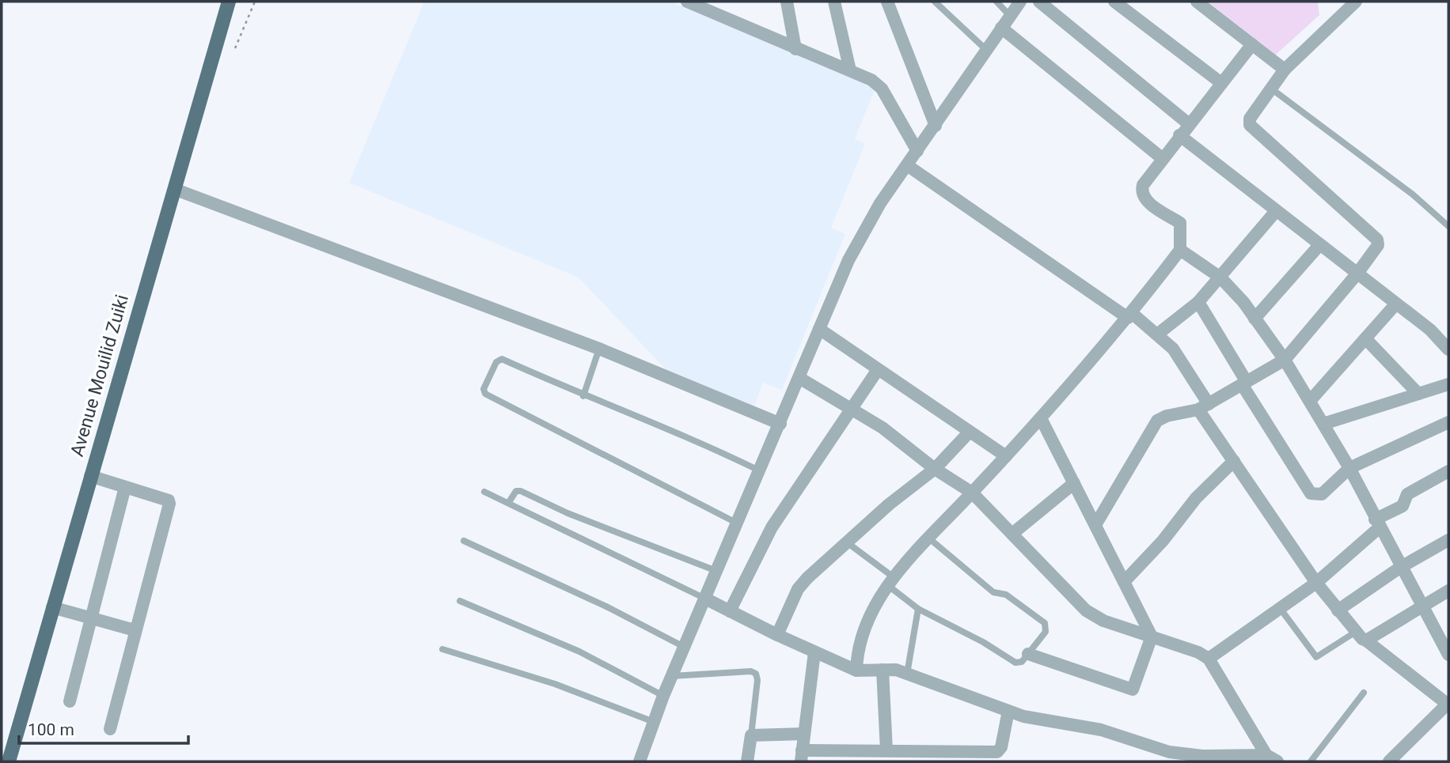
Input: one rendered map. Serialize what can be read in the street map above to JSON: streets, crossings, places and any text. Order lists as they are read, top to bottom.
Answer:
{
  "streets": {
    "main road": ["Avenue Mouilid Zuiki"]
  },
  "scale_bar": "100 m"
}
